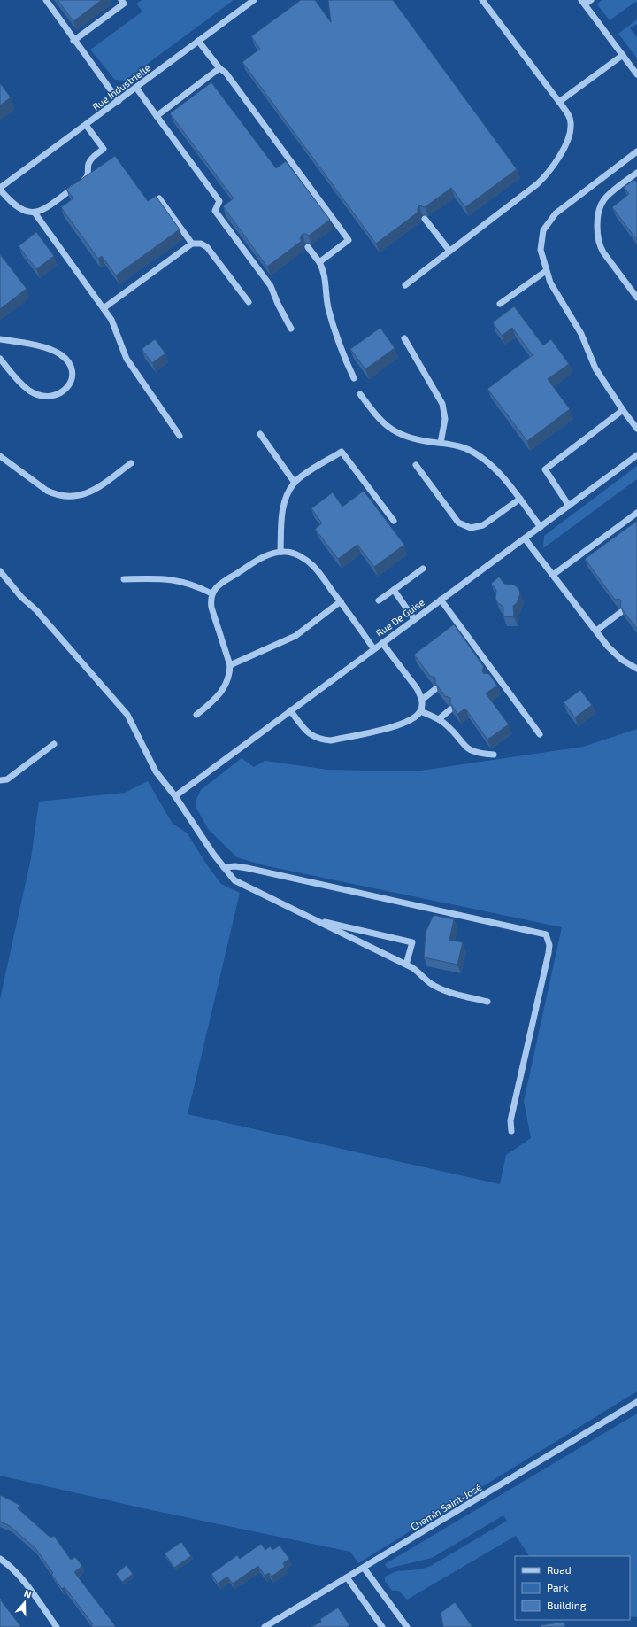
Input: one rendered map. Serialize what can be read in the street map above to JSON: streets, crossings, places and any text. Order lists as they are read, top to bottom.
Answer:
{
  "streets": {
    "street": ["Rue Industrielle", "Rue De Guise", "Chemin Saint-José"]
  },
  "legend": ["Road", "Park", "Building"],
  "north": "top"
}
